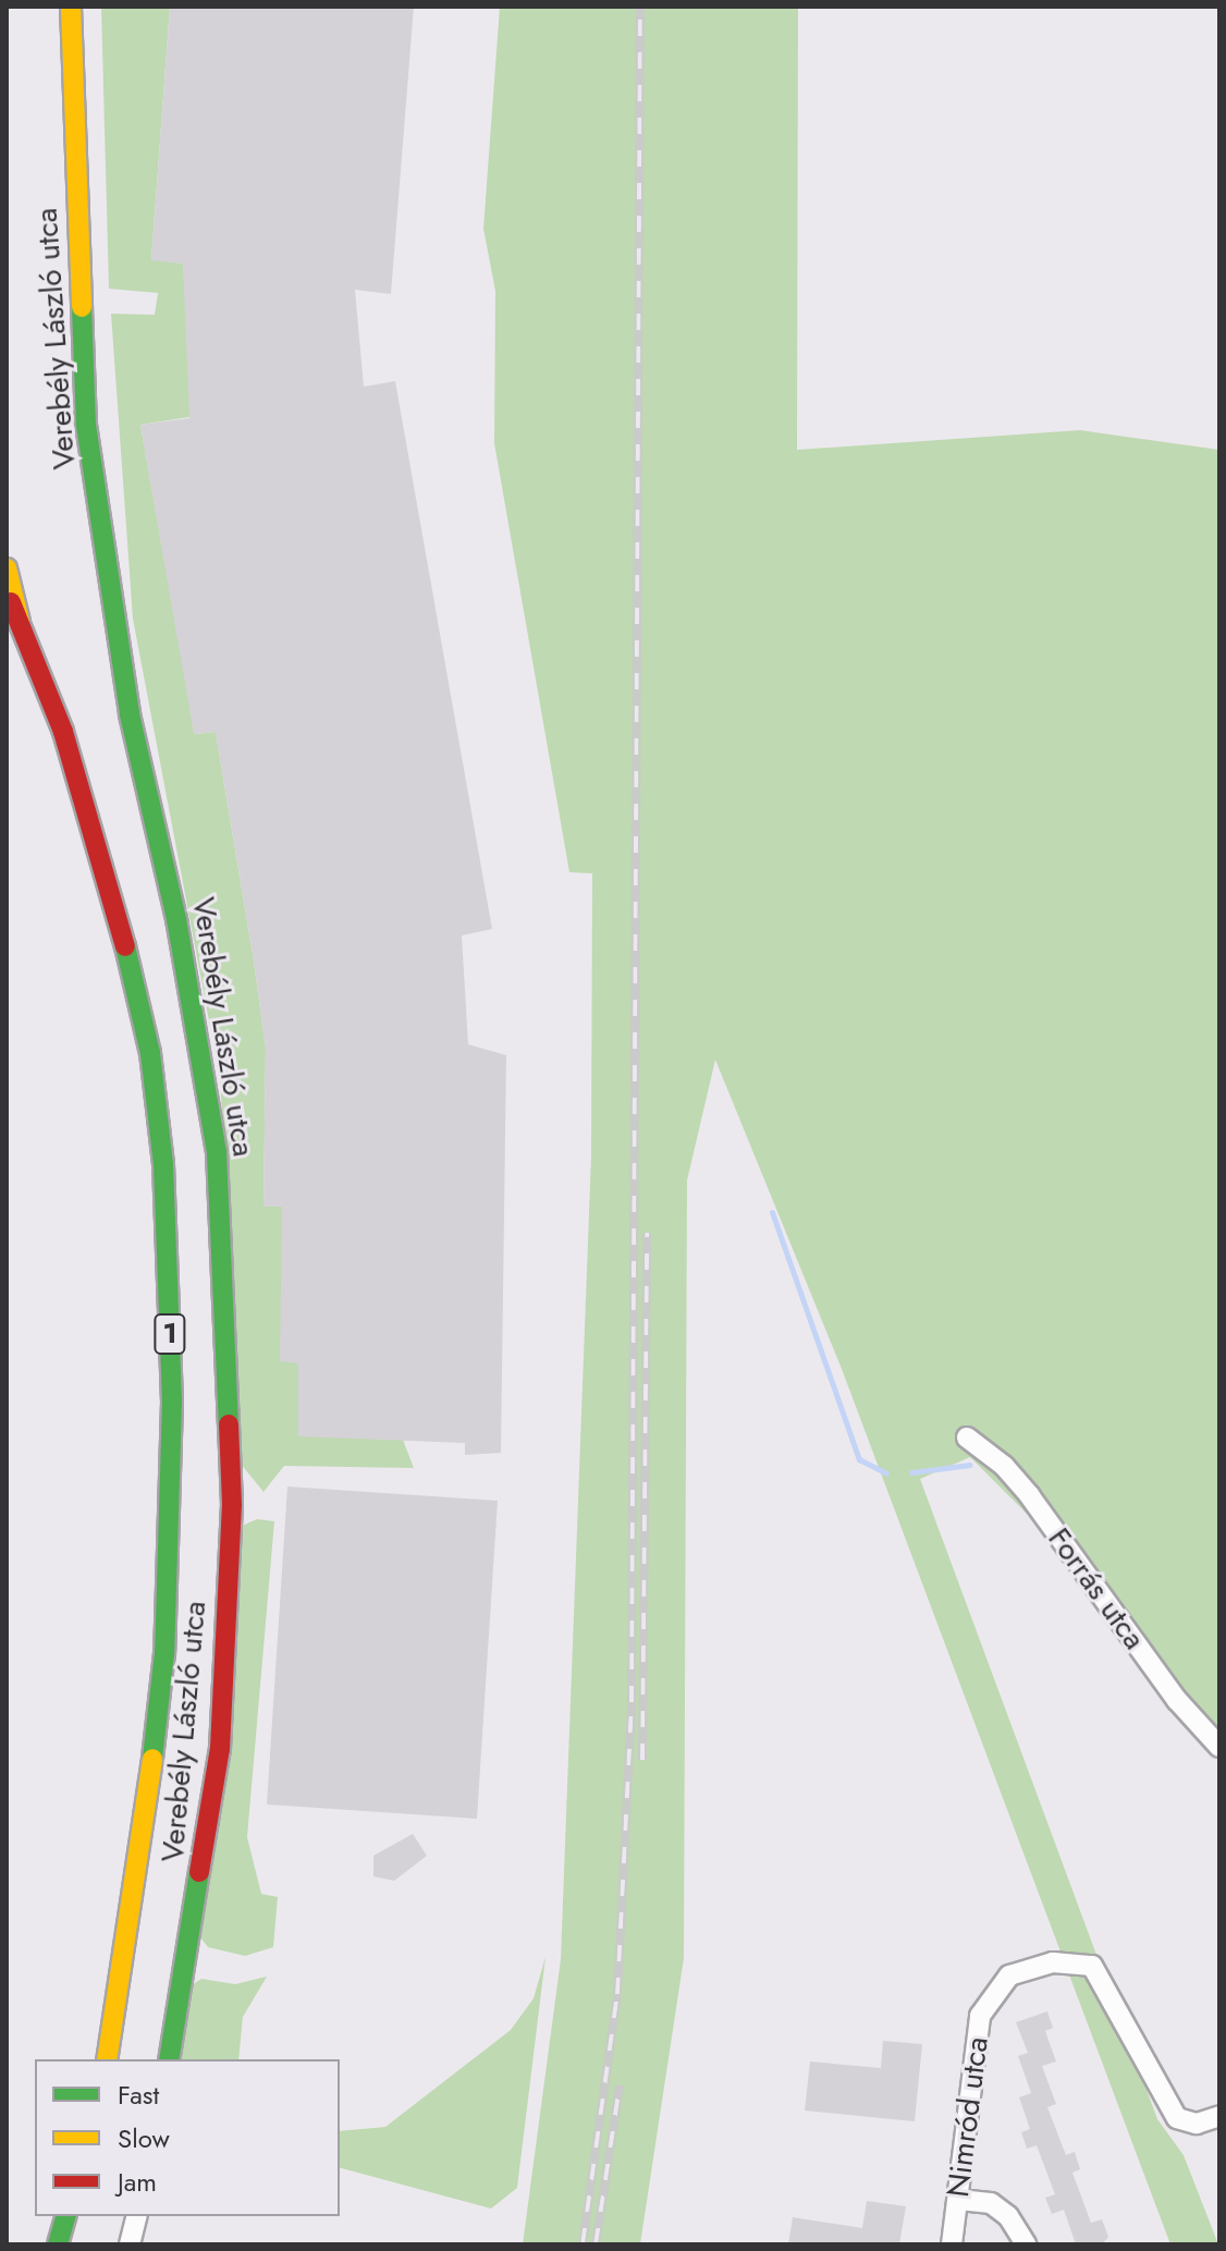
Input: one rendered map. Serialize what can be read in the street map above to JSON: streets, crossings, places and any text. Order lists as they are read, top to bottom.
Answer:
{
  "streets": {
    "main road": ["Verebély László utca", "1"],
    "street": ["Forrás utca", "Nimród utca"]
  },
  "legend": ["Fast", "Slow", "Jam"]
}
